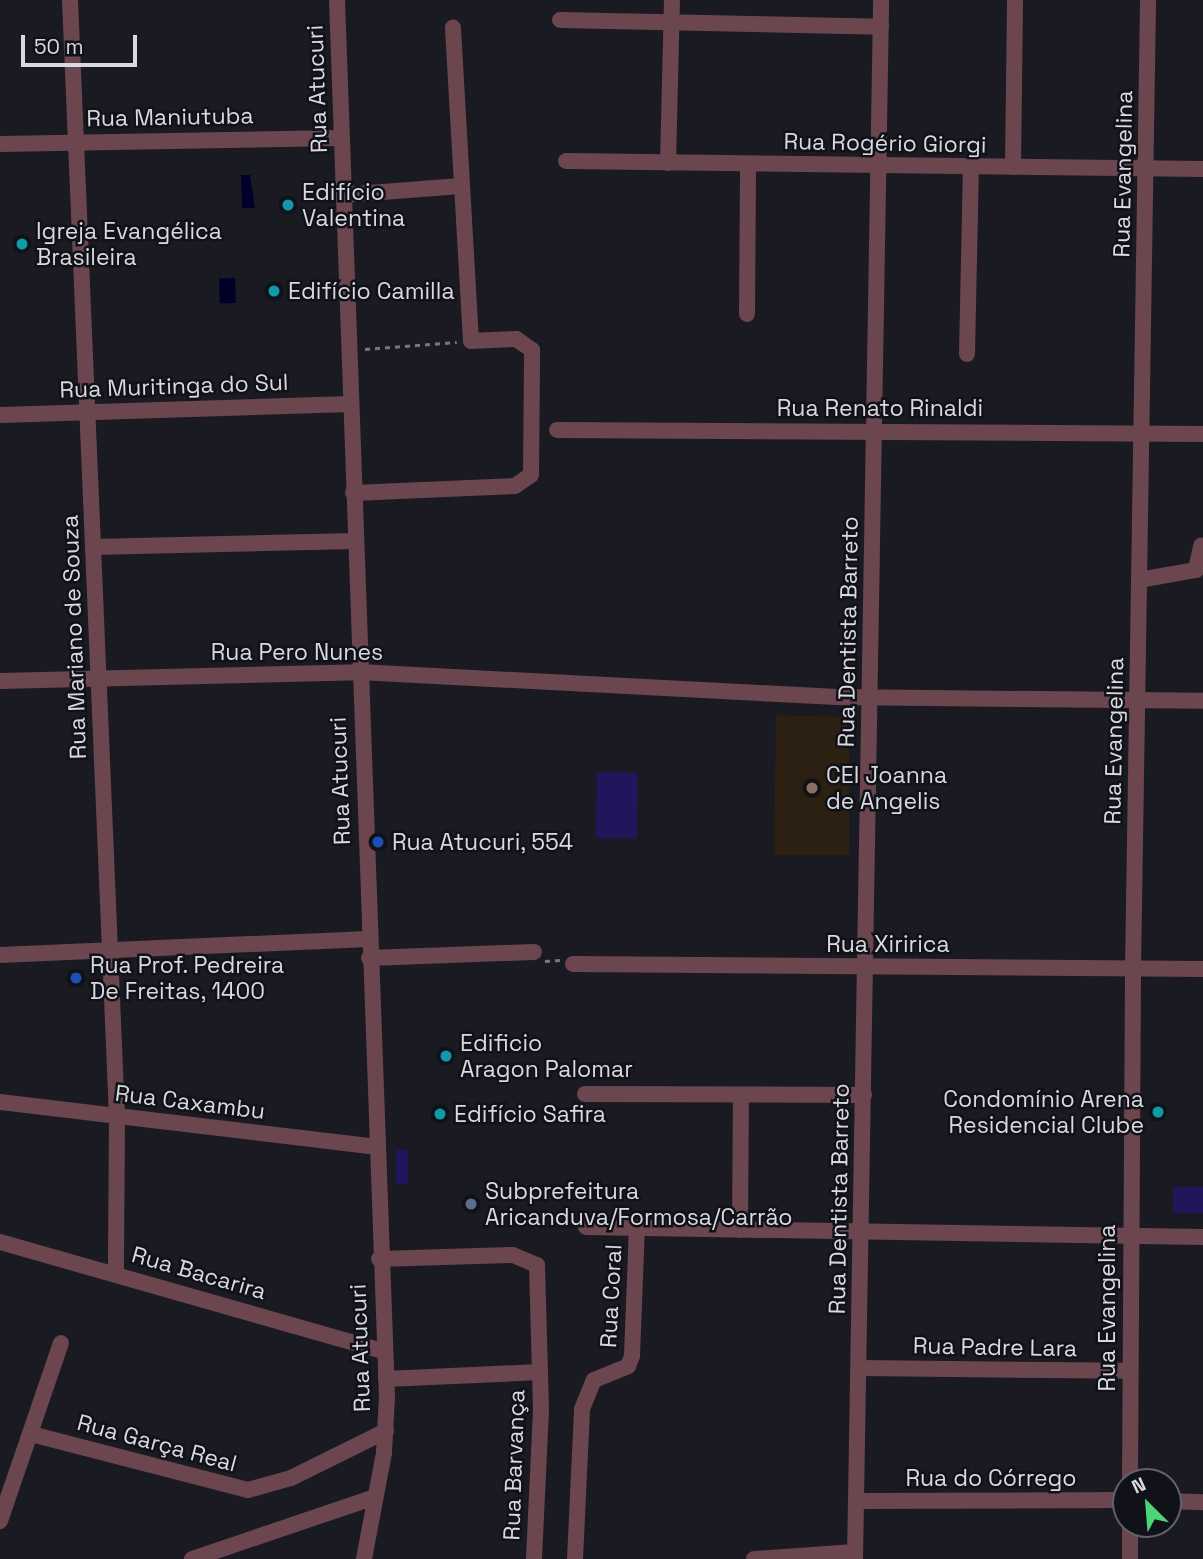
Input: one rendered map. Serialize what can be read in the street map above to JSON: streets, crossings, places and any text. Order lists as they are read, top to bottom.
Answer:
{
  "streets": {
    "street": [
      "Rua Atucuri",
      "Rua Maniutuba",
      "Rua Rogério Giorgi",
      "Rua Evangelina",
      "Rua Muritinga do Sul",
      "Rua Renato Rinaldi",
      "Rua Dentista Barreto",
      "Rua Mariano de Souza",
      "Rua Pero Nunes",
      "Rua Xiririca",
      "Rua Caxambu",
      "Rua Bacarira",
      "Rua Coral",
      "Rua Padre Lara",
      "Rua Garça Real",
      "Rua Barvança",
      "Rua do Córrego"
    ]
  },
  "crossings": [
    ["Rua Atucuri", "Rua Maniutuba"],
    ["Rua Atucuri", "Rua Muritinga do Sul"],
    ["Rua Atucuri", "Rua Pero Nunes"],
    ["Rua Atucuri", "Rua Caxambu"],
    ["Rua Atucuri", "Rua Bacarira"],
    ["Rua Atucuri", "Rua Garça Real"],
    ["Rua Atucuri", "Rua Barvança"],
    ["Rua Maniutuba", "Rua Mariano de Souza"],
    ["Rua Rogério Giorgi", "Rua Evangelina"],
    ["Rua Rogério Giorgi", "Rua Dentista Barreto"],
    ["Rua Evangelina", "Rua Renato Rinaldi"],
    ["Rua Evangelina", "Rua Pero Nunes"],
    ["Rua Evangelina", "Rua Xiririca"],
    ["Rua Evangelina", "Rua Padre Lara"],
    ["Rua Muritinga do Sul", "Rua Mariano de Souza"],
    ["Rua Renato Rinaldi", "Rua Dentista Barreto"],
    ["Rua Dentista Barreto", "Rua Pero Nunes"],
    ["Rua Dentista Barreto", "Rua Xiririca"],
    ["Rua Dentista Barreto", "Rua Padre Lara"],
    ["Rua Dentista Barreto", "Rua do Córrego"],
    ["Rua Mariano de Souza", "Rua Pero Nunes"],
    ["Rua Mariano de Souza", "Rua Caxambu"],
    ["Rua Mariano de Souza", "Rua Bacarira"]
  ],
  "places": [
    "Edifício Valentina",
    "Igreja Evangélica Brasileira",
    "Edifício Camilla",
    "CEI Joanna de Angelis",
    "Rua Atucuri, 554",
    "Rua Prof. Pedreira De Freitas, 1400",
    "Edificio Aragon Palomar",
    "Condomínio Arena Residencial Clube",
    "Edifício Safira",
    "Subprefeitura Aricanduva/Formosa/Carrão"
  ],
  "scale_bar": "50 m",
  "north": "top left"
}
